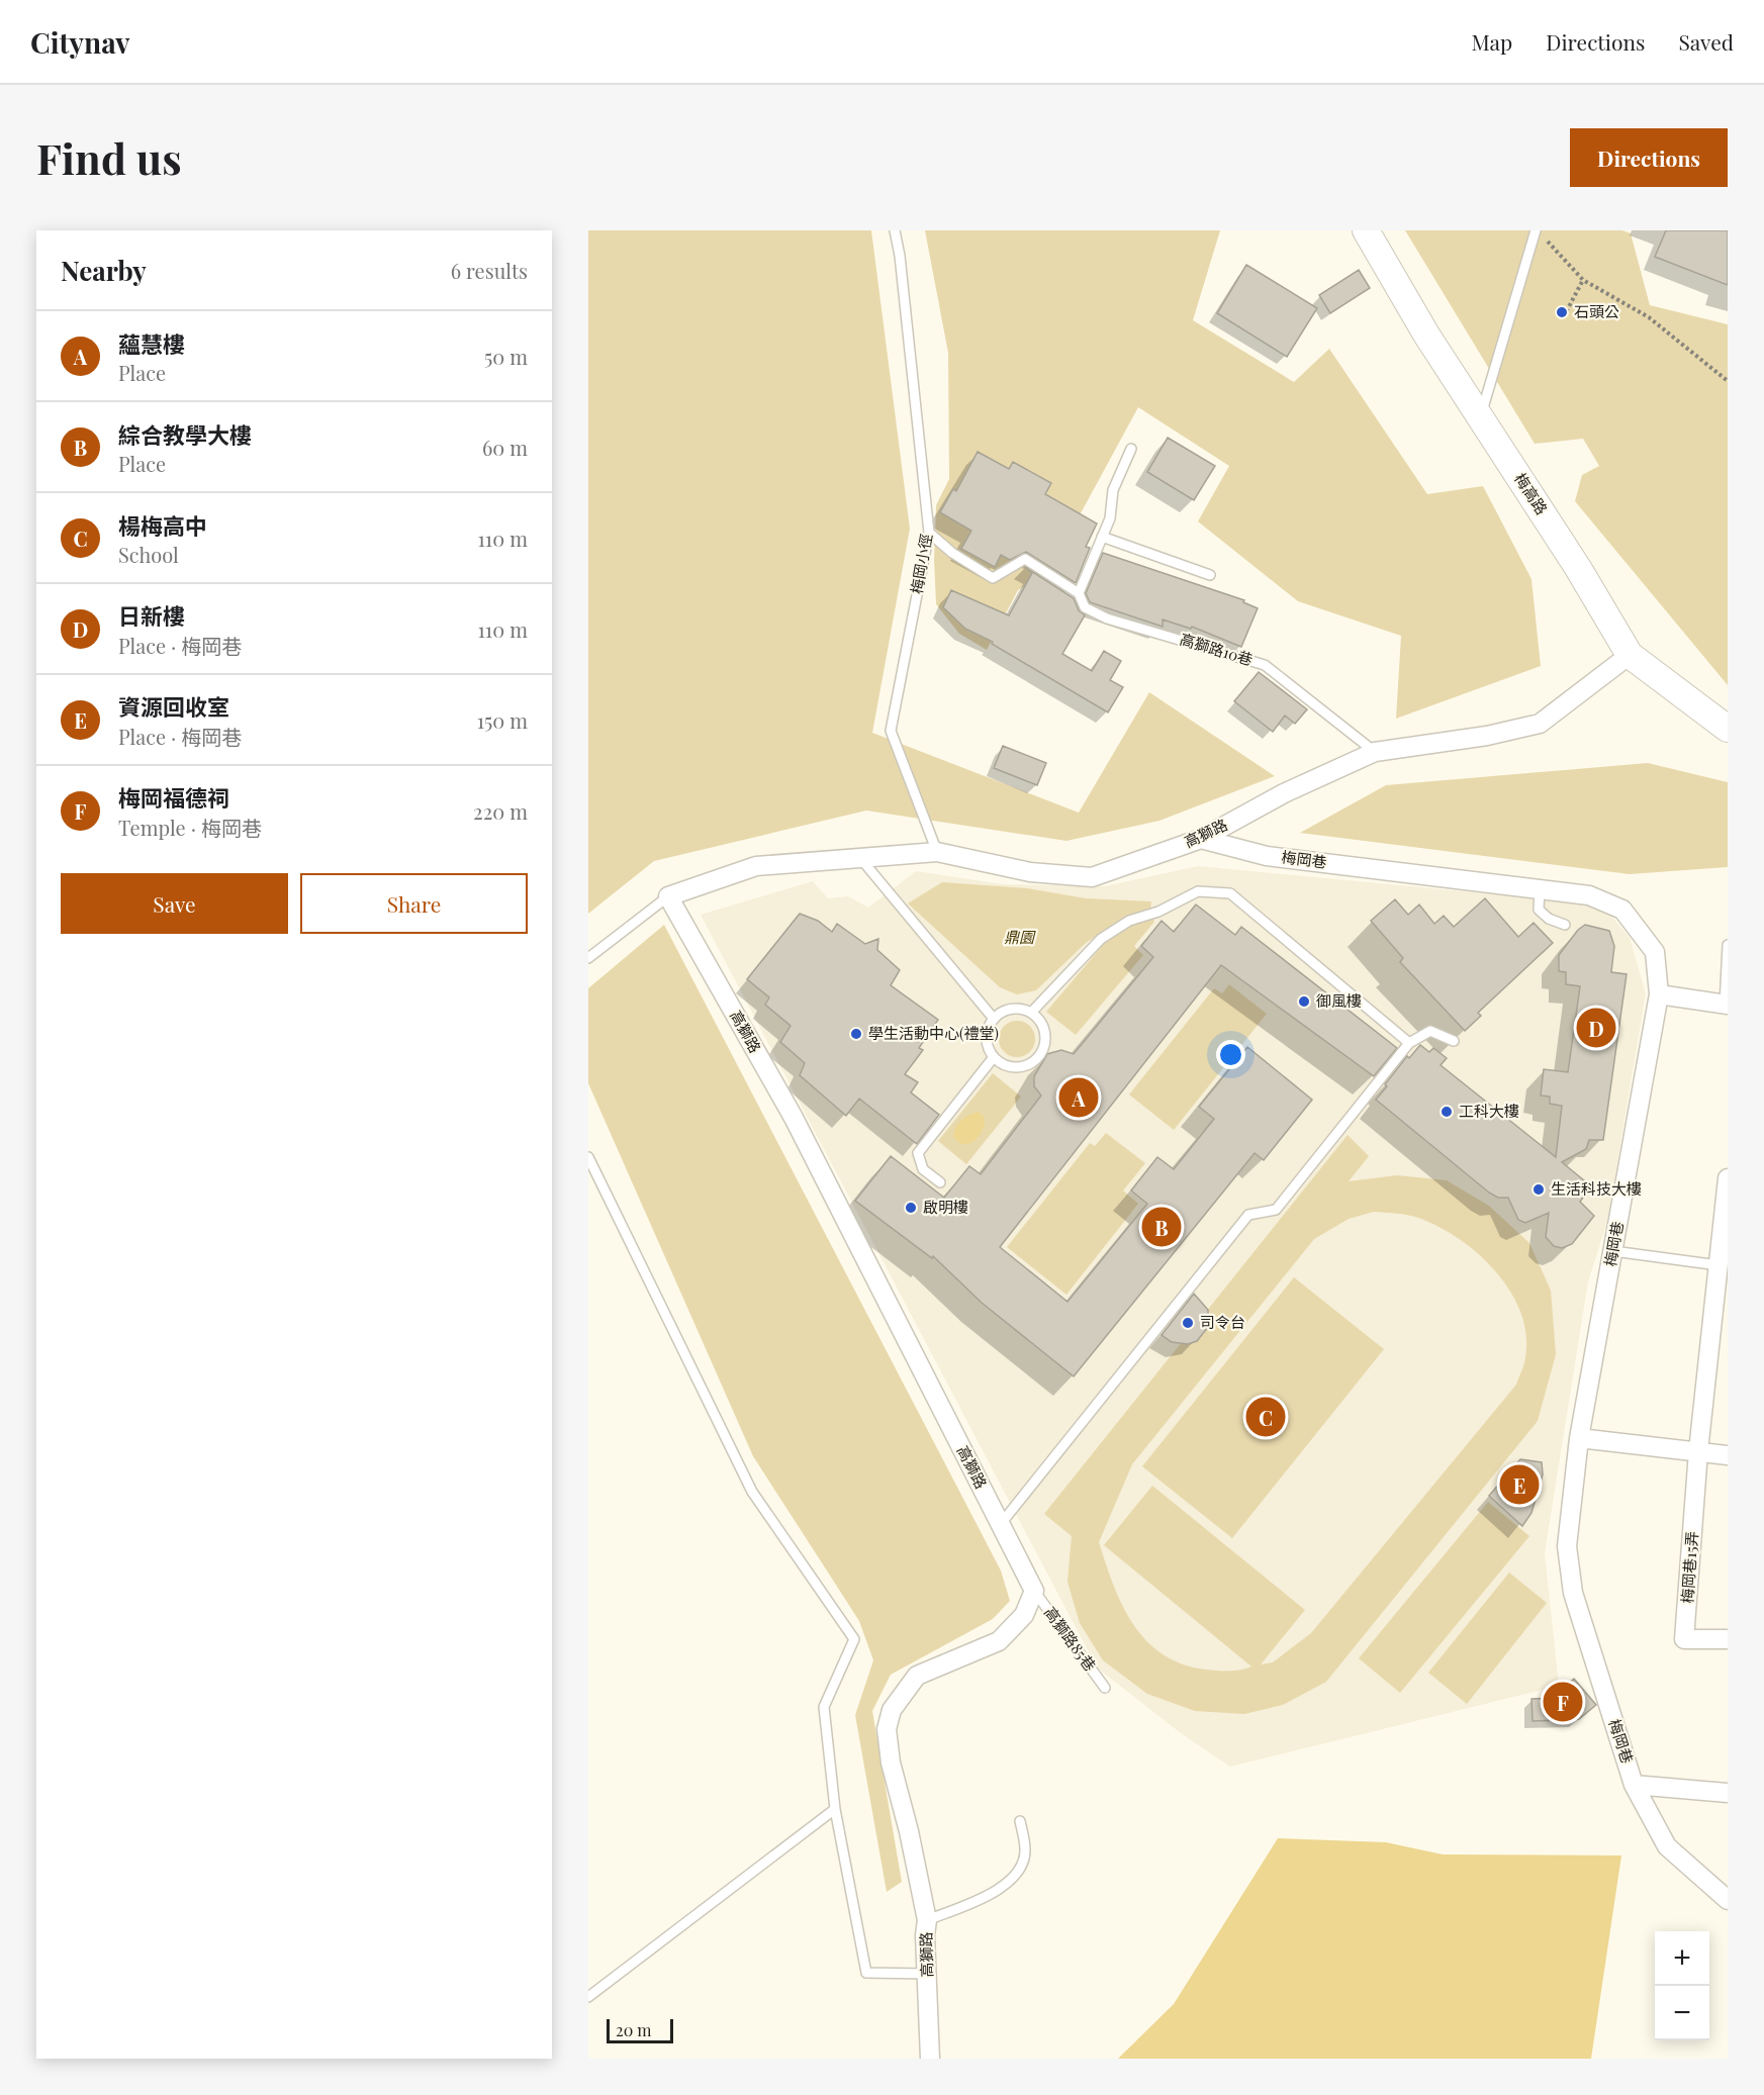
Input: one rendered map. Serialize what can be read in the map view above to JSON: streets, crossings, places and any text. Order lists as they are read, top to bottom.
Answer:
{
  "streets": {
    "street": [
      "梅高路",
      "高獅路",
      "梅岡巷",
      "梅岡巷15弄"
    ],
    "lane": ["梅岡小徑", "高獅路10巷", "高獅路85巷"]
  },
  "crossings": [
    ["梅高路", "高獅路"],
    ["梅岡小徑", "高獅路10巷"],
    ["梅岡小徑", "高獅路"],
    ["高獅路10巷", "高獅路"],
    ["高獅路", "梅岡巷"],
    ["高獅路", "高獅路85巷"]
  ],
  "parks": ["鼎園"],
  "places": [
    "石頭公",
    "御風樓",
    "學生活動中心(禮堂)",
    "工科大樓",
    "生活科技大樓",
    "啟明樓",
    "司令台"
  ],
  "scale_bar": "20 m",
  "page": {
    "header": "Citynav",
    "nav": ["Map", "Directions", "Saved"],
    "buttons": [
      "Directions",
      ["Save", "Share"]
    ],
    "title": "Find us",
    "heading": ["Nearby", "6 results"],
    "list": [
      {
        "mark": "A",
        "name": "蘊慧樓",
        "note": "Place",
        "value": "50 m"
      },
      {
        "mark": "B",
        "name": "綜合教學大樓",
        "note": "Place",
        "value": "60 m"
      },
      {
        "mark": "C",
        "name": "楊梅高中",
        "note": "School",
        "value": "110 m"
      },
      {
        "mark": "D",
        "name": "日新樓",
        "note": "Place · 梅岡巷",
        "value": "110 m"
      },
      {
        "mark": "E",
        "name": "資源回收室",
        "note": "Place · 梅岡巷",
        "value": "150 m"
      },
      {
        "mark": "F",
        "name": "梅岡福德祠",
        "note": "Temple · 梅岡巷",
        "value": "220 m"
      }
    ],
    "pins": [
      "D",
      "A",
      "B",
      "C",
      "E",
      "F"
    ],
    "map_buttons": ["+", "−"],
    "scale": "20 m"
  }
}
